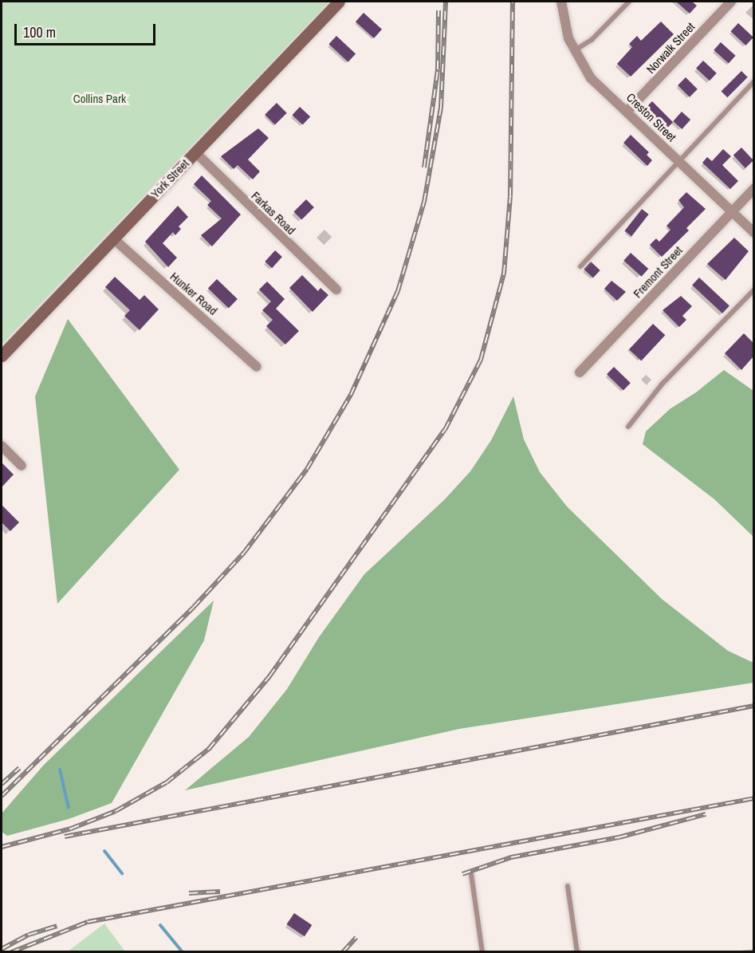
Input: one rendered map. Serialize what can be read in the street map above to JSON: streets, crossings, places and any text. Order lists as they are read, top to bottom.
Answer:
{
  "streets": {
    "street": [
      "Norwalk Street",
      "Creston Street",
      "York Street",
      "Farkas Road",
      "Fremont Street",
      "Hunker Road"
    ]
  },
  "crossings": [
    ["Norwalk Street", "Creston Street"],
    ["Creston Street", "Fremont Street"],
    ["York Street", "Farkas Road"],
    ["York Street", "Hunker Road"]
  ],
  "parks": ["Collins Park"],
  "scale_bar": "100 m"
}
